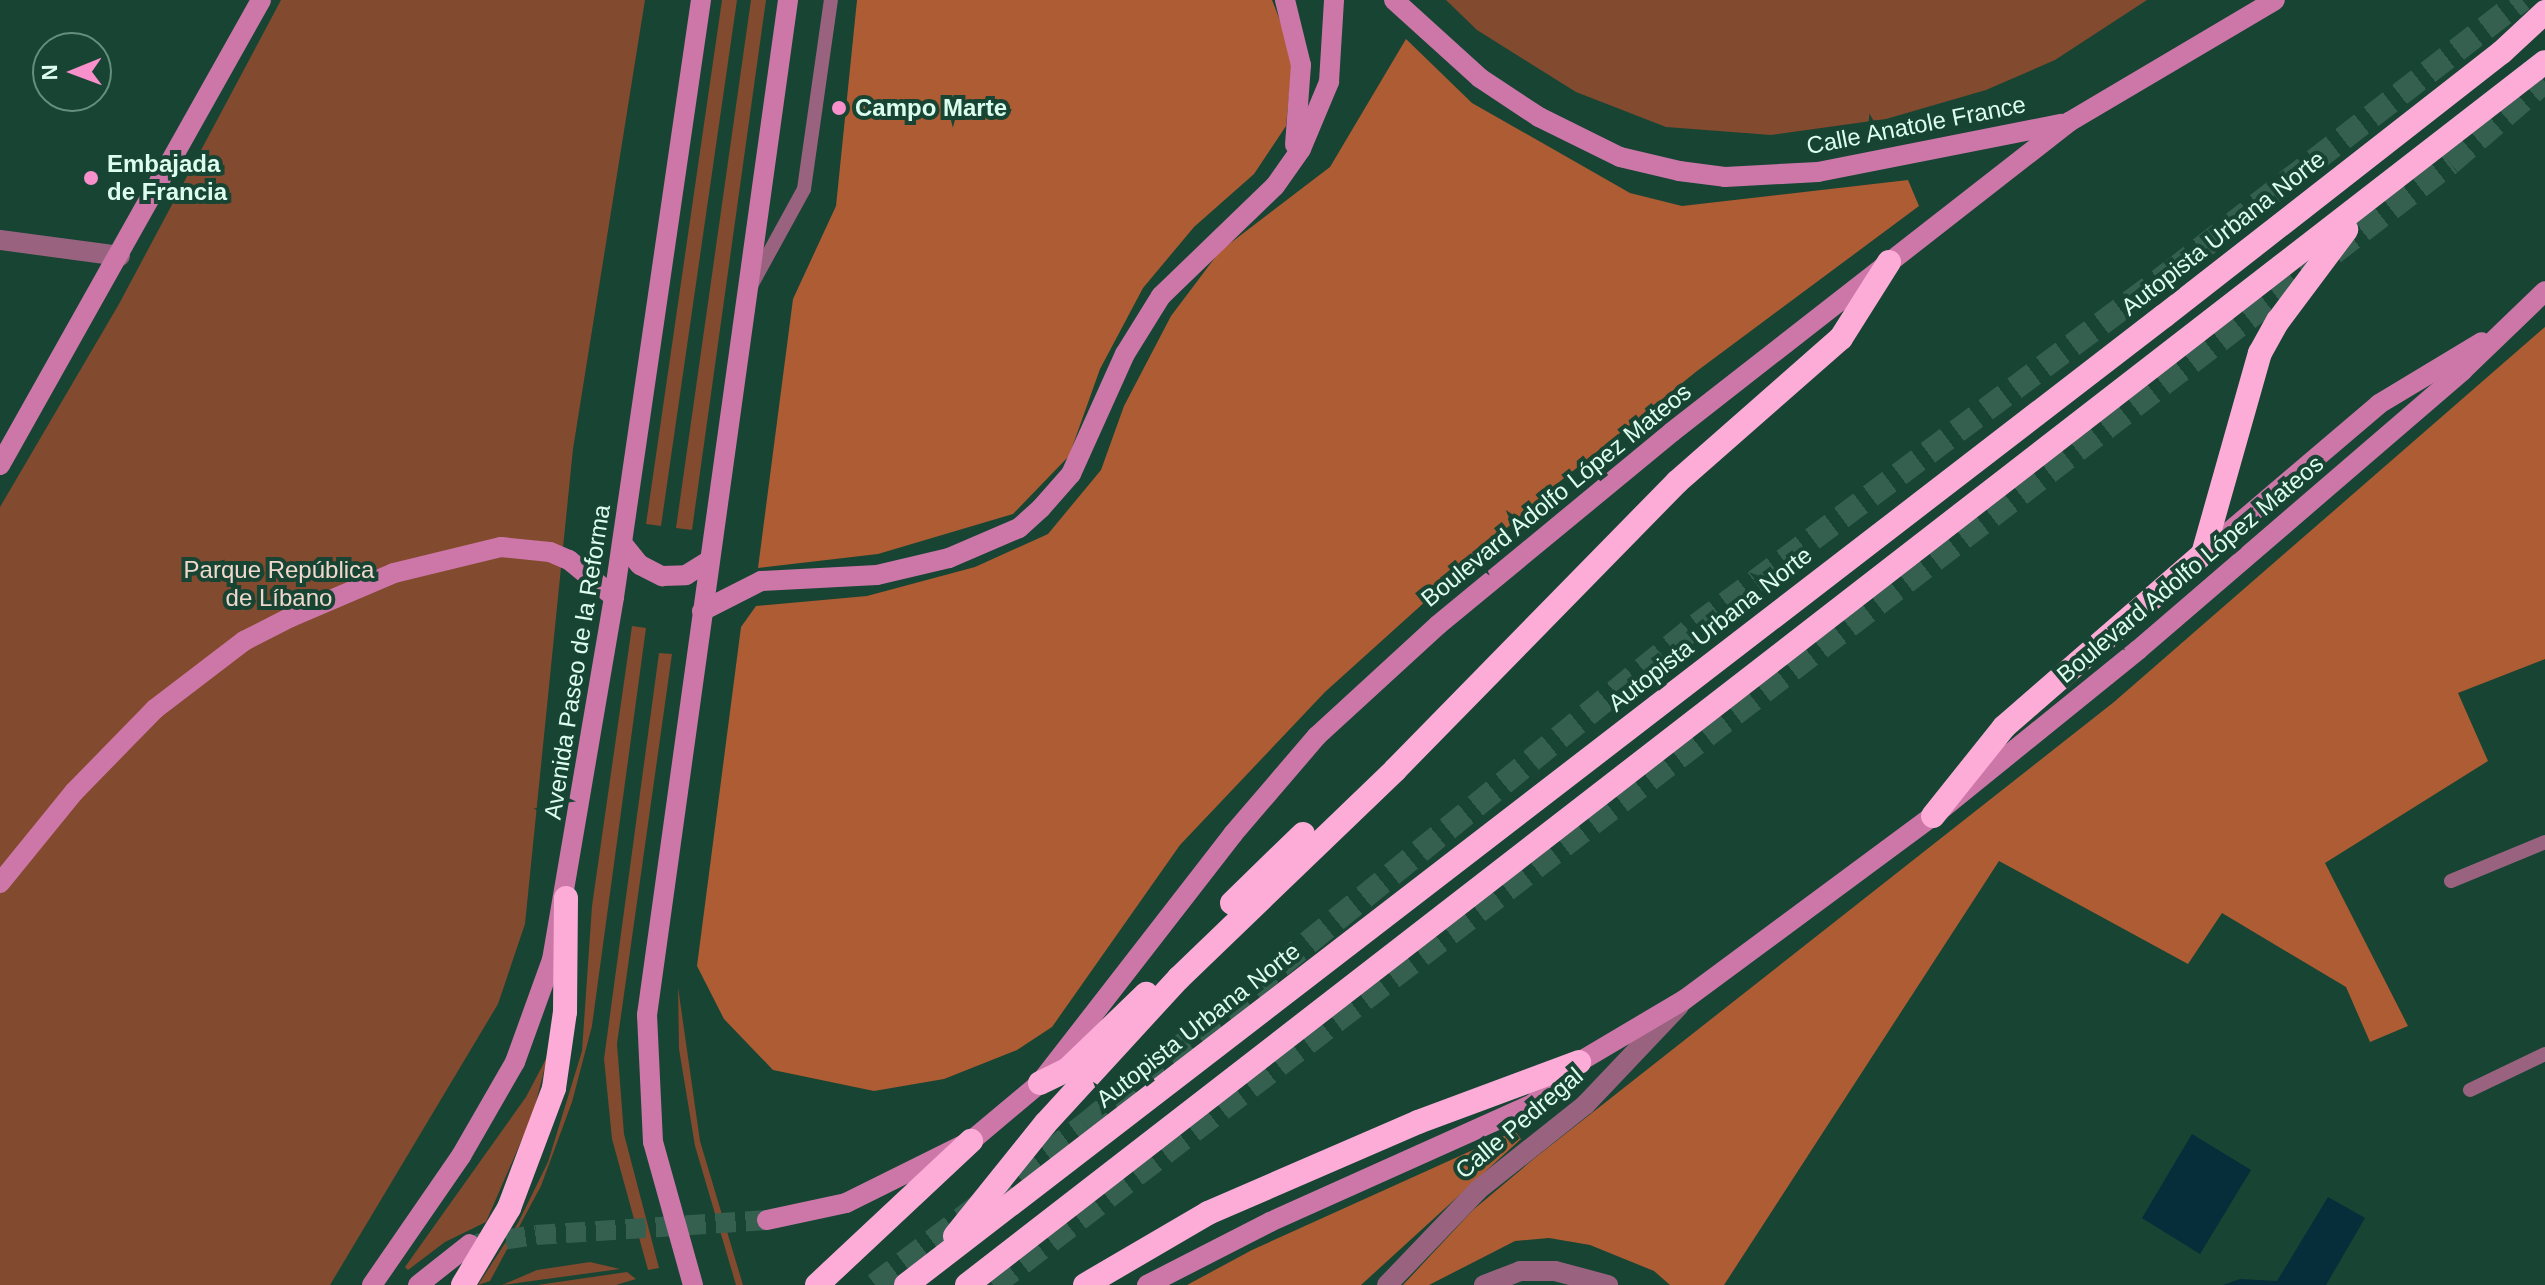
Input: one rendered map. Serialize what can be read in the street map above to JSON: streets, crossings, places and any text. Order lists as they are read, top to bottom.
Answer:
{
  "streets": {
    "highway": ["Autopista Urbana Norte"],
    "main road": ["Calle Anatole France", "Boulevard Adolfo López Mateos", "Avenida Paseo de la Reforma"],
    "street": ["Calle Pedregal"]
  },
  "crossings": [
    ["Calle Anatole France", "Boulevard Adolfo López Mateos"],
    ["Boulevard Adolfo López Mateos", "Calle Pedregal"]
  ],
  "parks": ["Parque República de Líbano"],
  "places": ["Campo Marte", "Embajada de Francia"],
  "north": "left"
}
